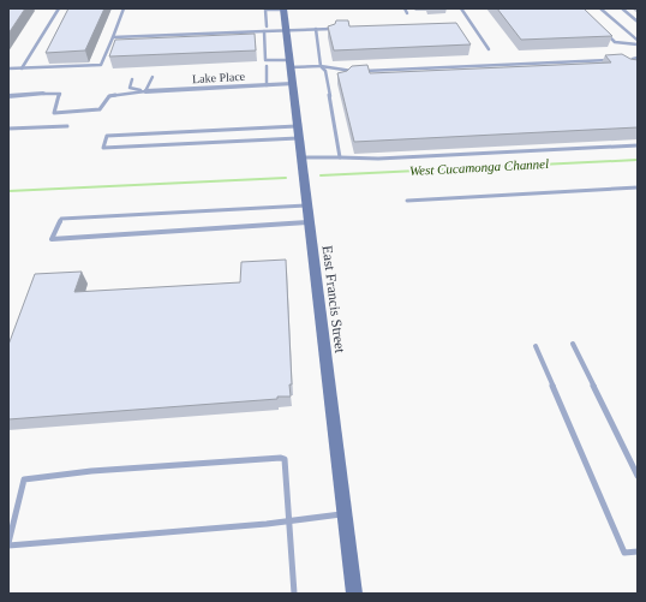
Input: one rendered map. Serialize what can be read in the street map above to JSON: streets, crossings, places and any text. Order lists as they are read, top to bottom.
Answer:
{
  "streets": {
    "street": ["Lake Place", "East Francis Street"]
  },
  "crossings": [
    ["Lake Place", "East Francis Street"]
  ],
  "water": ["West Cucamonga Channel"]
}
